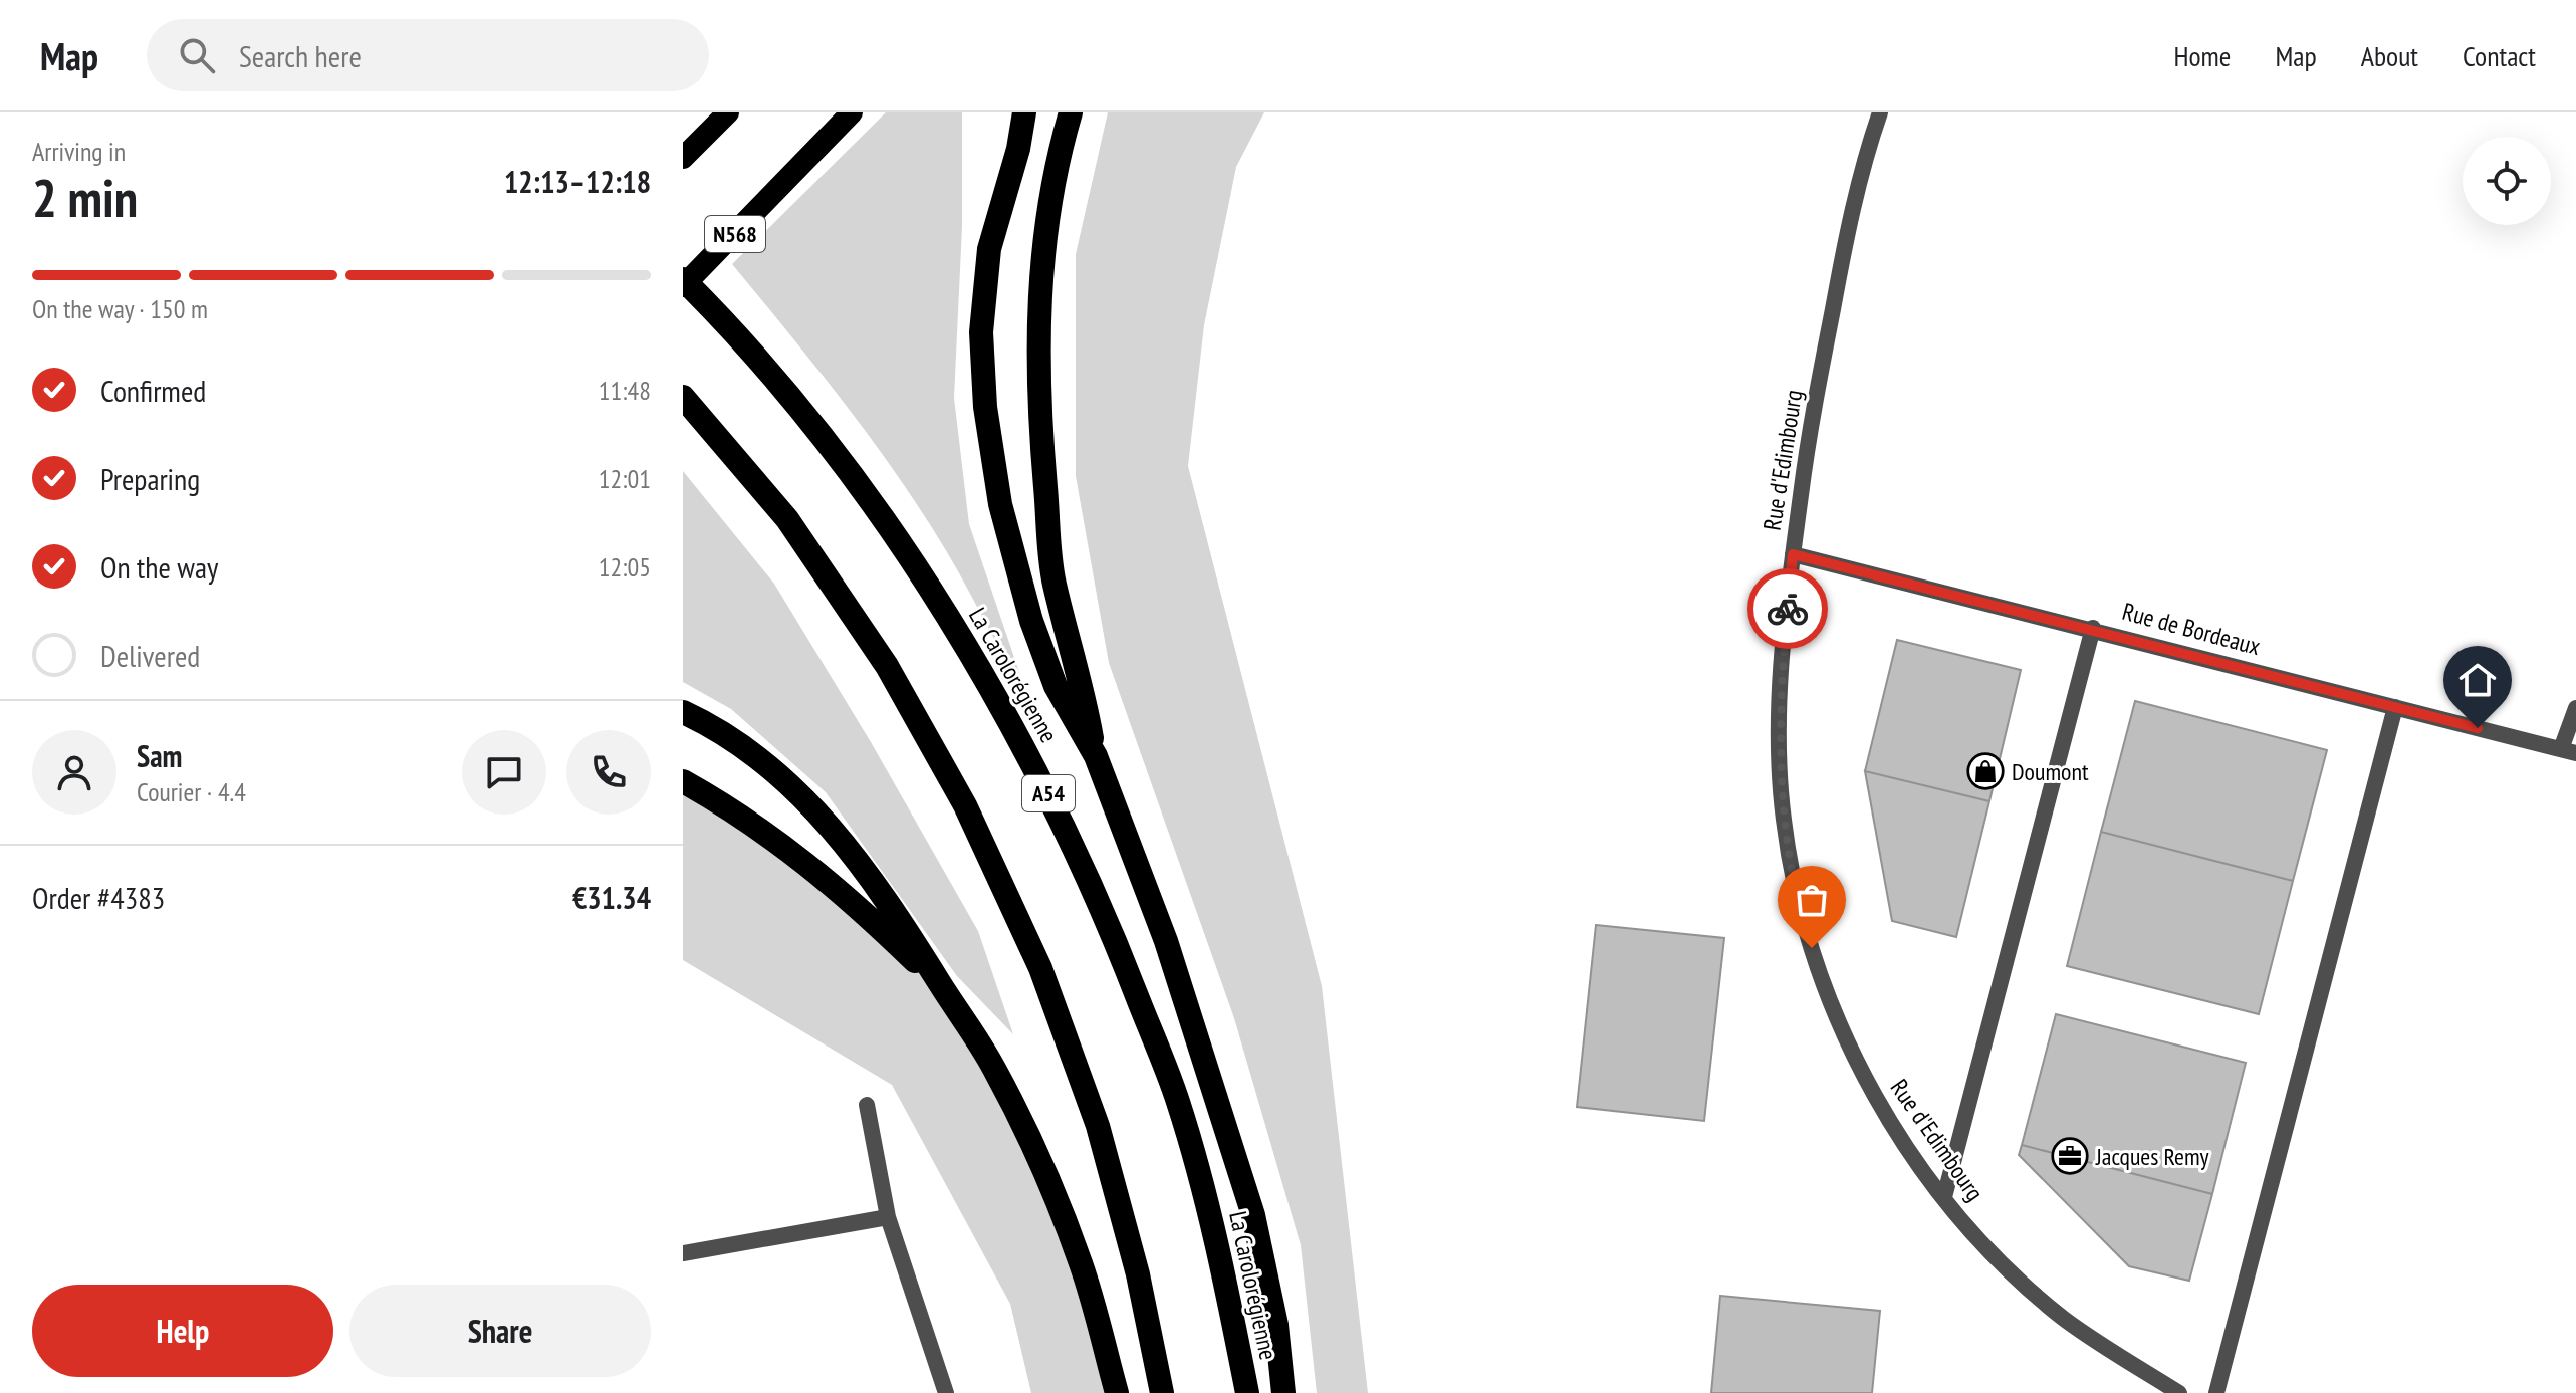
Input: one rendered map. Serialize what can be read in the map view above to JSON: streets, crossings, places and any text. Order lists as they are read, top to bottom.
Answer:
{
  "streets": {
    "highway": ["N568", "La Carolorégienne", "A54"],
    "street": ["Rue d'Edimbourg", "Rue de Bordeaux"]
  },
  "crossings": [
    ["Rue d'Edimbourg", "Rue de Bordeaux"]
  ],
  "places": {
    "shop": ["Doumont"],
    "office": ["Jacques Remy"]
  },
  "page": {
    "header": "Map",
    "search": "Search here",
    "nav": [
      "Home",
      "Map",
      "About",
      "Contact"
    ],
    "heading": ["2 min", "Arriving in", "12:13–12:18"],
    "panel": [
      "Sam",
      "Courier · 4.4",
      "Order #4383",
      "€31.34"
    ],
    "bar": "On the way · 150 m",
    "list": [
      ["Confirmed", "11:48"],
      ["Preparing", "12:01"],
      ["On the way", "12:05"],
      "Delivered"
    ],
    "buttons": ["Help", "Share"]
  }
}
